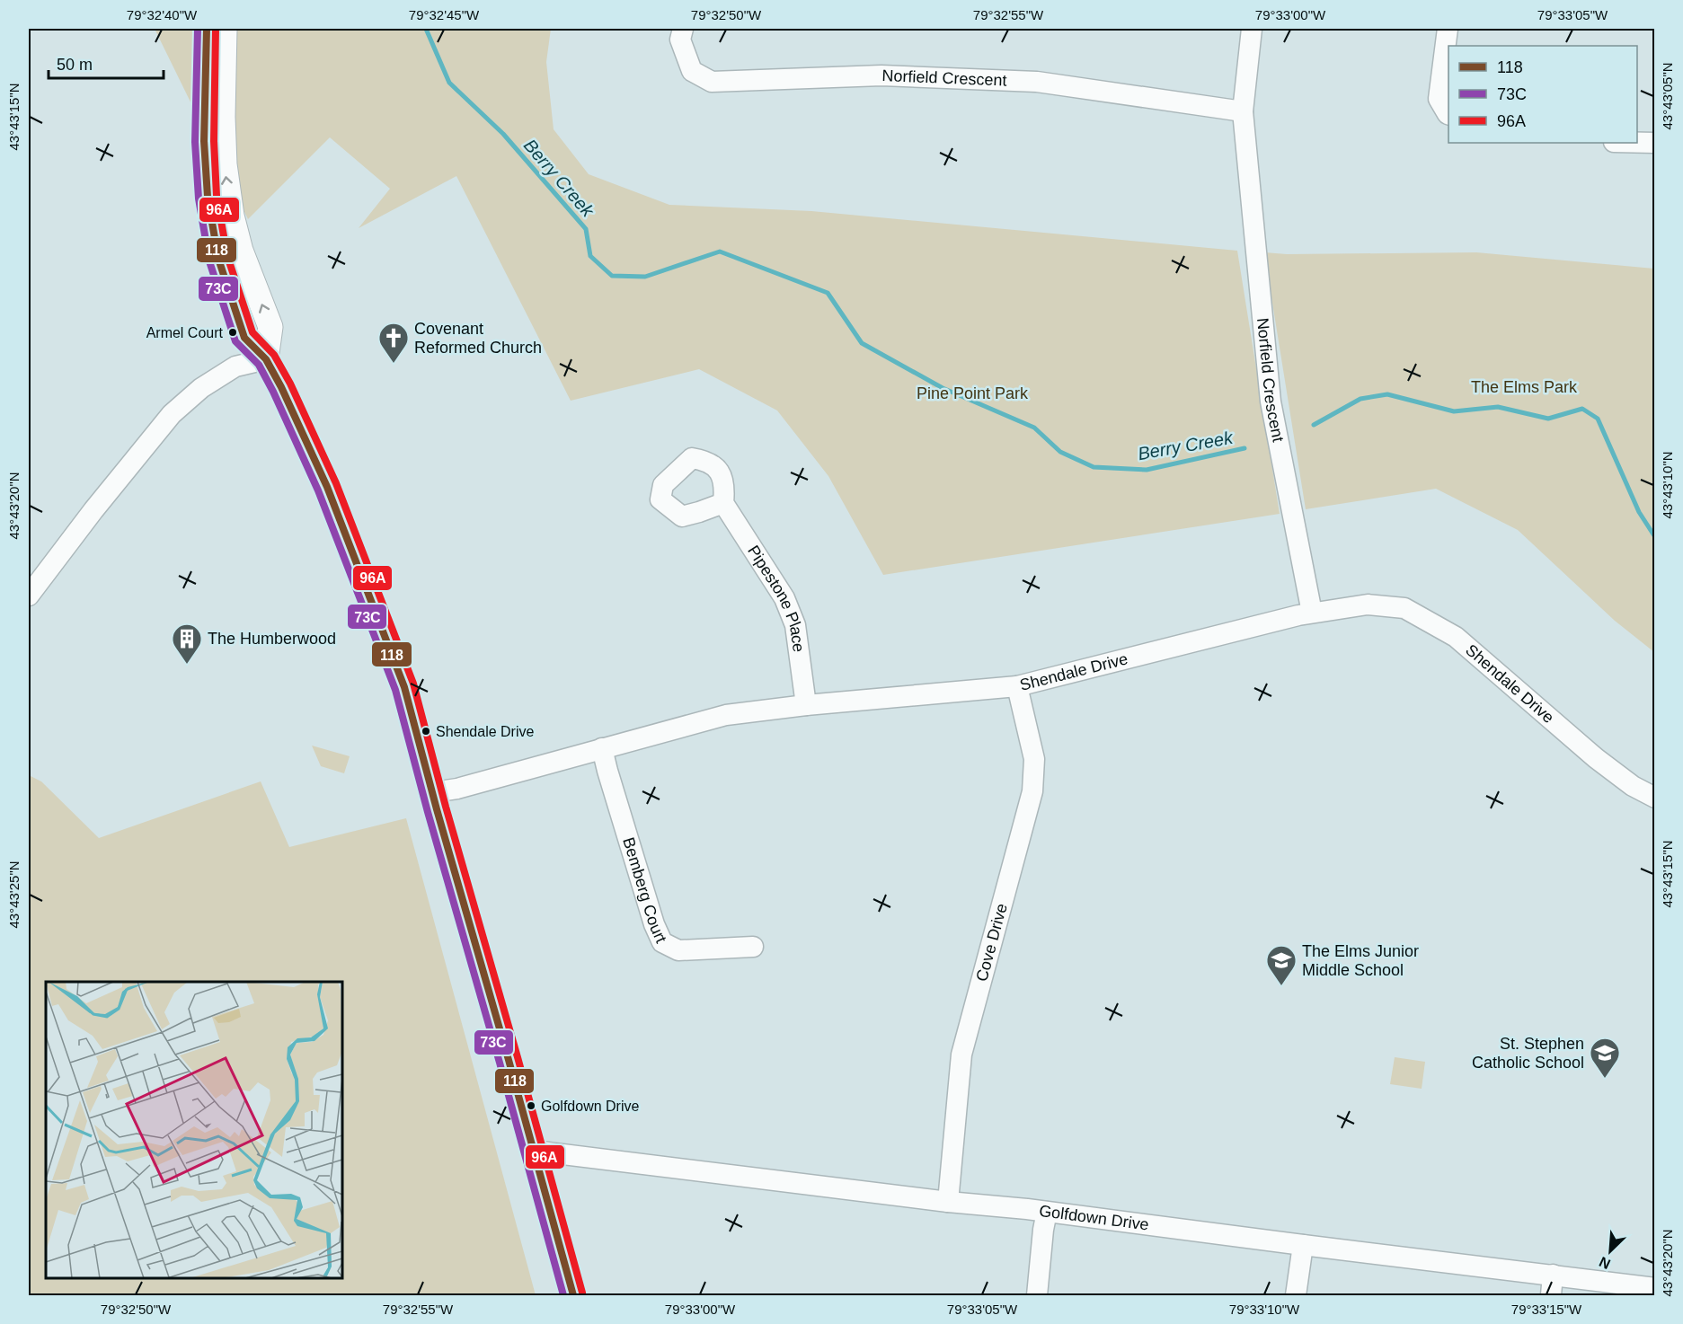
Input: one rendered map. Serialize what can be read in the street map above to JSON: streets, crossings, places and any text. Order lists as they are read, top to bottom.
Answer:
{
  "streets": {
    "street": [
      "Norfield Crescent",
      "Pipestone Place",
      "Shendale Drive",
      "Bemberg Court",
      "Cove Drive",
      "Golfdown Drive"
    ]
  },
  "crossings": [
    ["Norfield Crescent", "Shendale Drive"],
    ["Pipestone Place", "Shendale Drive"],
    ["Shendale Drive", "Bemberg Court"],
    ["Shendale Drive", "Cove Drive"],
    ["Cove Drive", "Golfdown Drive"]
  ],
  "water": ["Berry Creek"],
  "parks": ["The Elms Park", "Pine Point Park"],
  "places": {
    "other": ["Armel Court", "Shendale Drive", "Golfdown Drive"],
    "church": ["Covenant Reformed Church"],
    "building": ["The Humberwood"],
    "school or university": ["The Elms Junior Middle School", "St. Stephen Catholic School"]
  },
  "lines": ["transit line 118", "transit line 73C", "transit line 96A"],
  "legend": ["118", "73C", "96A"],
  "scale_bar": "50 m",
  "north": "bottom left",
  "coordinates": [
    "79°32'40\"W",
    "79°32'45\"W",
    "79°32'50\"W",
    "79°32'55\"W",
    "79°33'00\"W",
    "79°33'05\"W",
    "43°43'05\"N",
    "43°43'15\"N",
    "43°43'10\"N",
    "43°43'20\"N",
    "43°43'25\"N",
    "79°33'10\"W",
    "79°33'15\"W"
  ]
}
